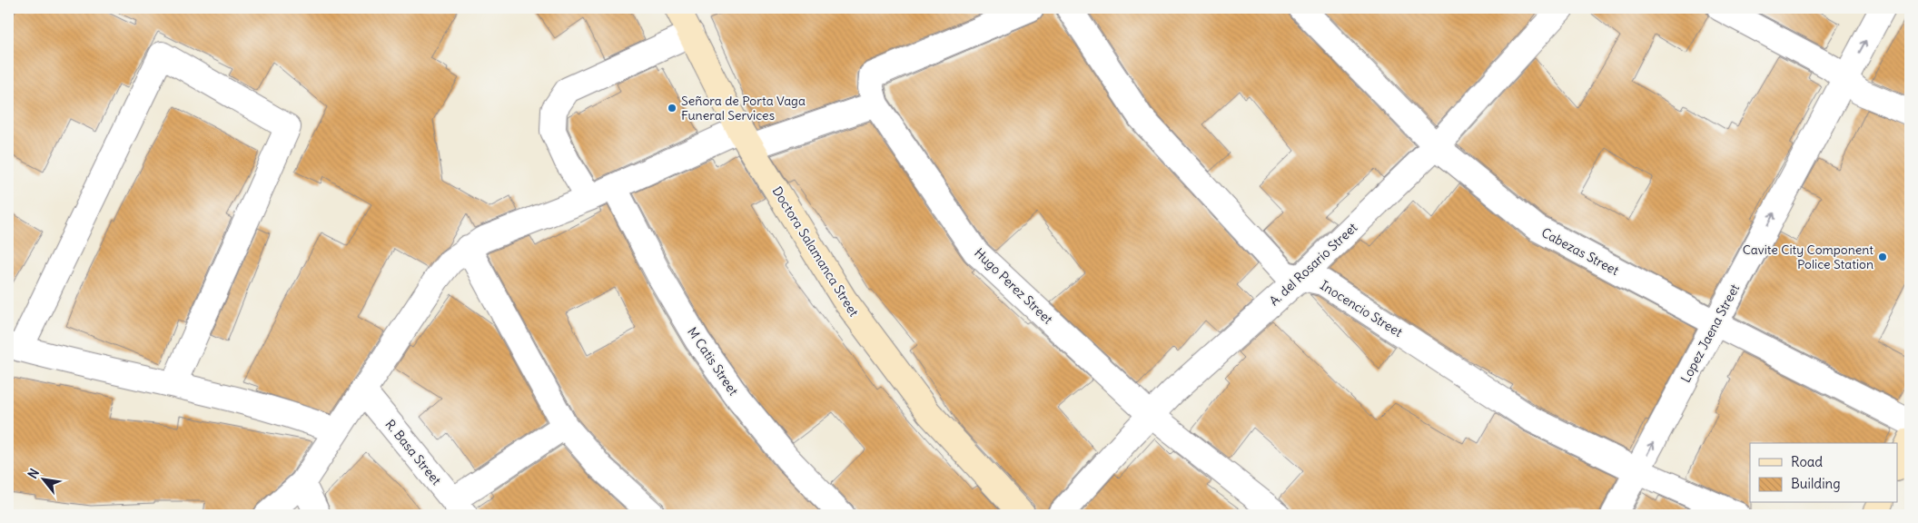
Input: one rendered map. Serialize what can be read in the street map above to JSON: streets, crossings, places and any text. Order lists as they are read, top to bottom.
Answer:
{
  "streets": {
    "main road": ["Doctora Salamanca Street"],
    "street": [
      "Cabezas Street",
      "A. del Rosario Street",
      "Hugo Perez Street",
      "Inocencio Street",
      "Lopez Jaena Street",
      "M Catis Street",
      "R. Basa Street"
    ]
  },
  "crossings": [
    ["Cabezas Street", "A. del Rosario Street"],
    ["Cabezas Street", "Lopez Jaena Street"],
    ["A. del Rosario Street", "Hugo Perez Street"],
    ["A. del Rosario Street", "Inocencio Street"],
    ["Inocencio Street", "Lopez Jaena Street"]
  ],
  "one_way": ["Lopez Jaena Street"],
  "places": ["Señora de Porta Vaga Funeral Services", "Cavite City Component Police Station"],
  "legend": ["Road", "Building"],
  "north": "top left"
}
